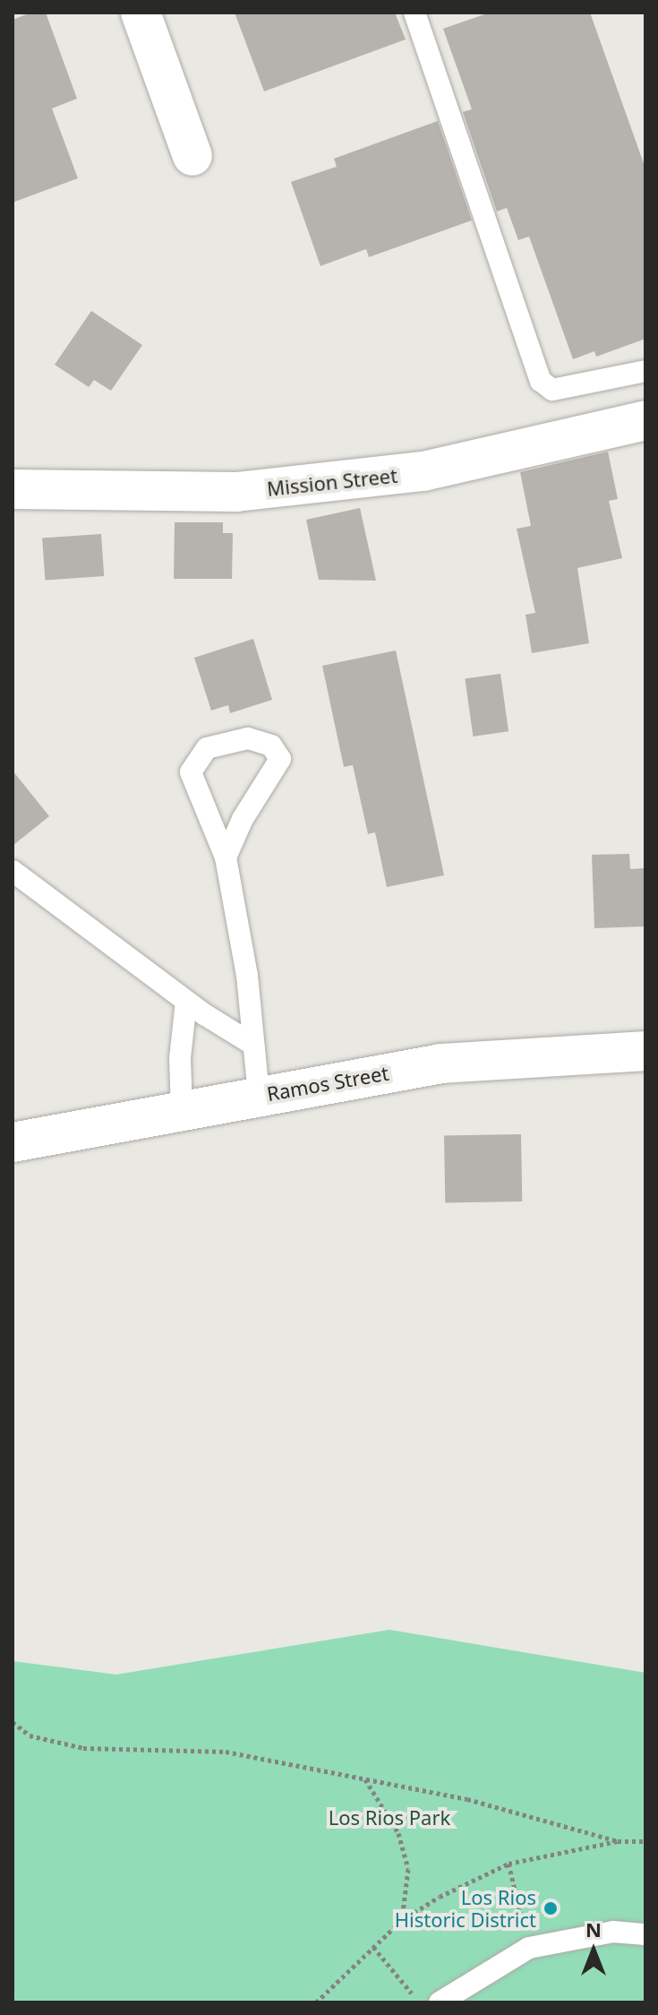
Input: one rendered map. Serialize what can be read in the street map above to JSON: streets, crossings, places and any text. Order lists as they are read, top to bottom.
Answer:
{
  "streets": {
    "street": ["Mission Street", "Ramos Street"]
  },
  "parks": ["Los Rios Park"],
  "places": ["Los Rios Historic District"],
  "north": "top"
}
